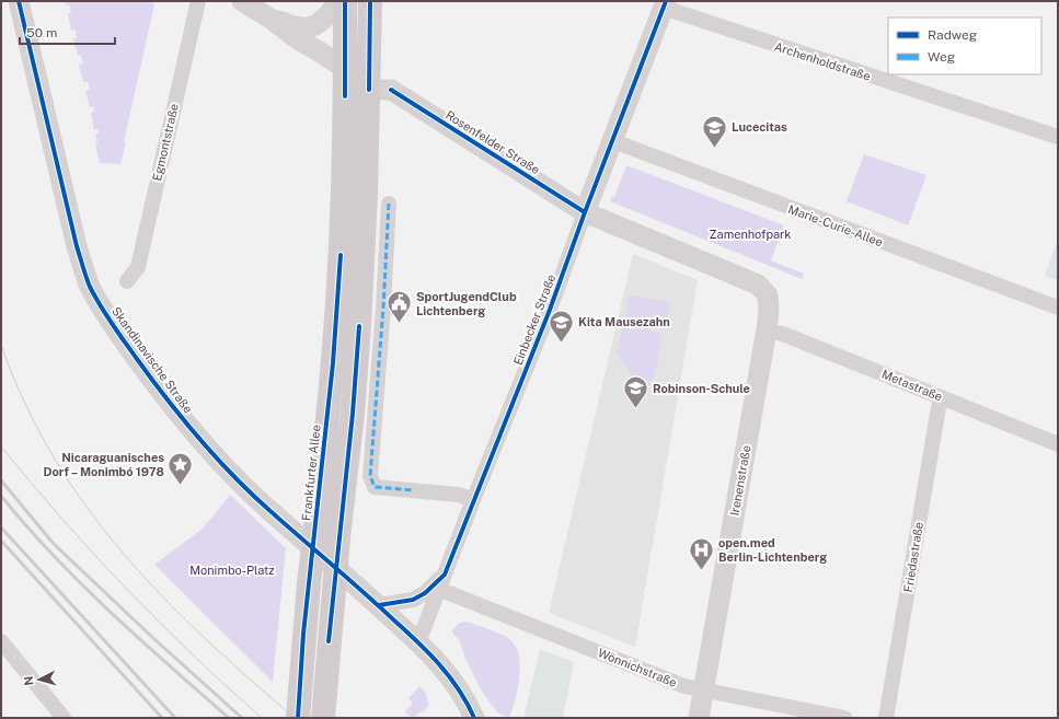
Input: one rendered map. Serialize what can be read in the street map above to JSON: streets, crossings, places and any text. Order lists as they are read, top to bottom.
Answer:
{
  "streets": {
    "main road": ["Frankfurter Allee"],
    "street": [
      "Archenholdstraße",
      "Egmontstraße",
      "Rosenfelder Straße",
      "Marie-Curie-Allee",
      "Einbecker Straße",
      "Skandinavische Straße",
      "Metastraße",
      "Irenenstraße",
      "Friedastraße",
      "Wönnichstraße"
    ]
  },
  "crossings": [
    ["Archenholdstraße", "Einbecker Straße"],
    ["Rosenfelder Straße", "Einbecker Straße"],
    ["Rosenfelder Straße", "Irenenstraße"],
    ["Marie-Curie-Allee", "Einbecker Straße"],
    ["Einbecker Straße", "Skandinavische Straße"],
    ["Einbecker Straße", "Wönnichstraße"],
    ["Metastraße", "Irenenstraße"],
    ["Metastraße", "Friedastraße"],
    ["Irenenstraße", "Wönnichstraße"]
  ],
  "parks": ["Zamenhofpark", "Monimbo-Platz"],
  "places": {
    "school or university": ["Lucecitas", "Kita Mausezahn", "Robinson-Schule"],
    "public building": ["SportJugendClub Lichtenberg"],
    "place": ["Nicaraguanisches Dorf – Monimbó 1978"],
    "hospital": ["open.med Berlin-Lichtenberg"]
  },
  "legend": ["Radweg", "Weg"],
  "scale_bar": "50 m",
  "north": "left"
}
